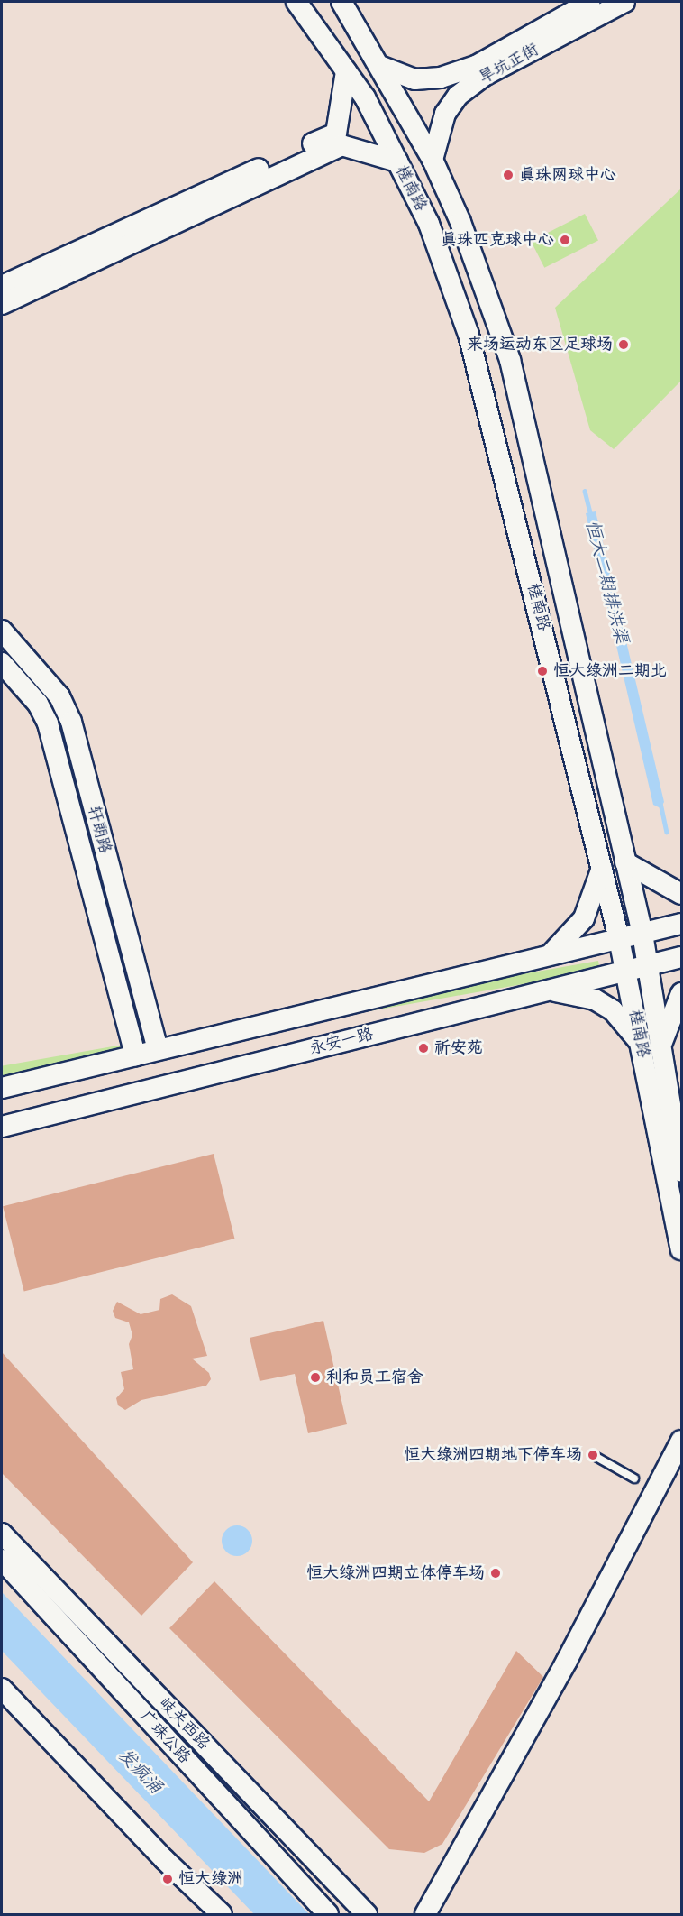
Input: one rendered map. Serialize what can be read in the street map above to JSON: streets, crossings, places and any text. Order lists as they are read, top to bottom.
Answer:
{
  "streets": {
    "main road": [
      "旱坑正街",
      "槎南路",
      "轩朗路",
      "永安一路",
      "岐关西路",
      "广珠公路"
    ]
  },
  "crossings": [
    ["旱坑正街", "槎南路"],
    ["槎南路", "永安一路"]
  ],
  "water": ["恒大二期排洪渠", "发疯涌"],
  "places": [
    "真珠网球中心",
    "真珠匹克球中心",
    "来场运动东区足球场",
    "恒大绿洲二期北",
    "祈安苑",
    "利和员工宿舍",
    "恒大绿洲四期地下停车场",
    "恒大绿洲四期立体停车场",
    "恒大绿洲"
  ]
}
